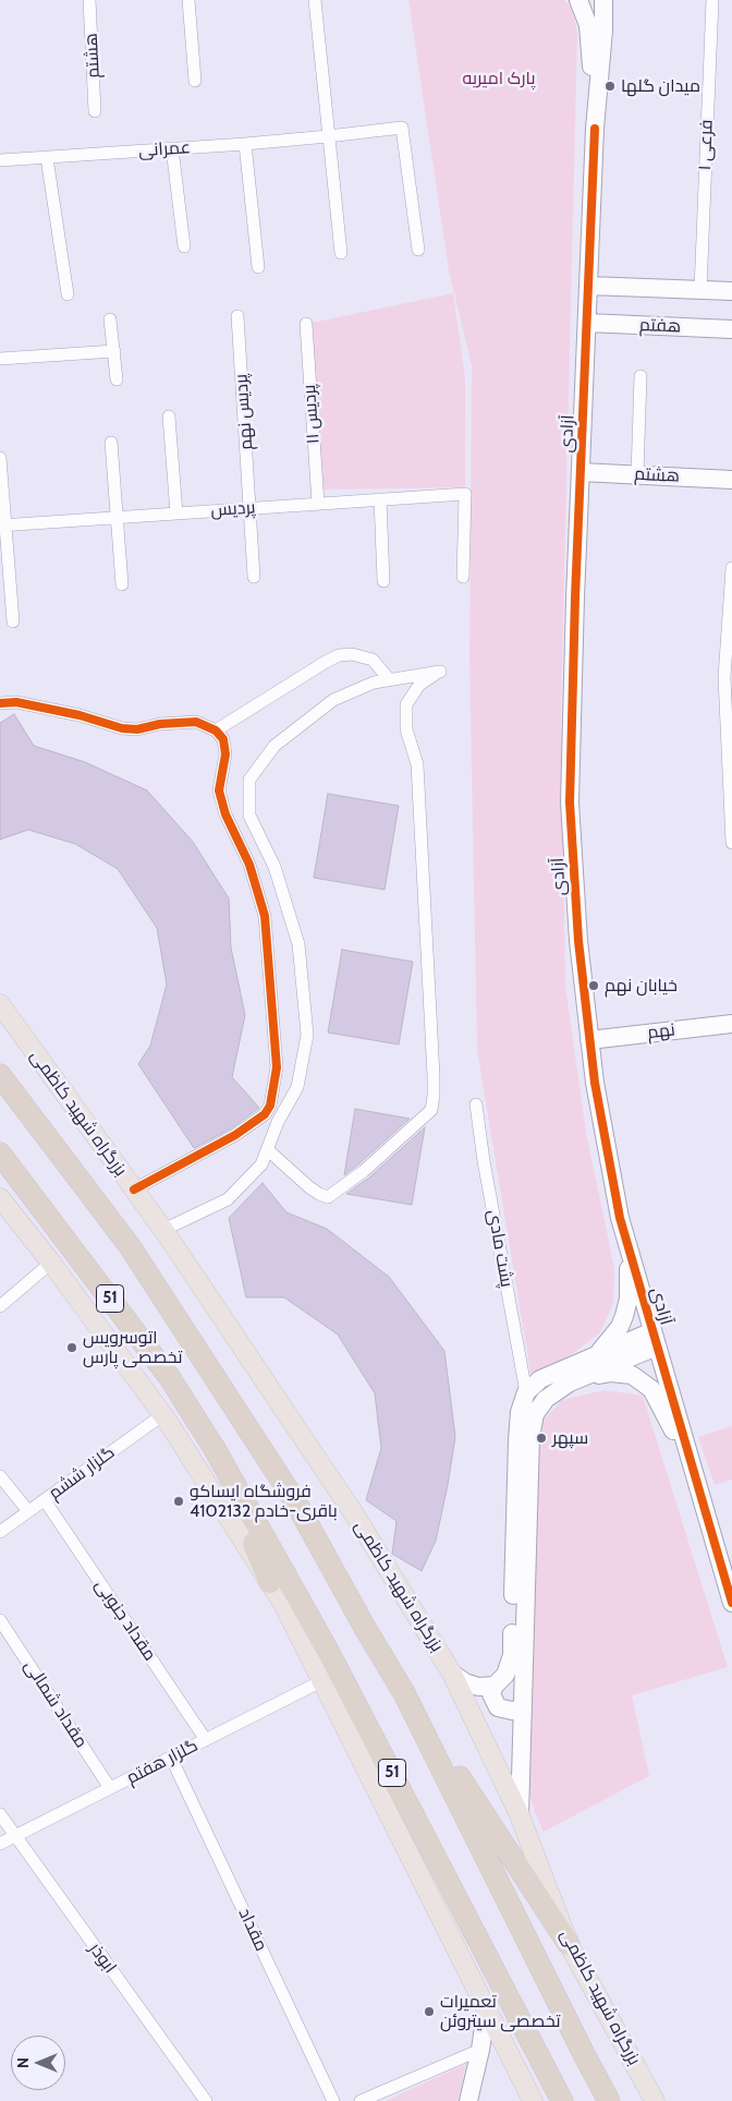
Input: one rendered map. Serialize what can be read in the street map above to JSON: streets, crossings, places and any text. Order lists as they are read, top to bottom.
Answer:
{
  "streets": {
    "highway": ["51"],
    "main road": ["بزرگراه شهید کاظمی"],
    "street": [
      "هشتم",
      "فرعی ۱",
      "عمرانی",
      "هفتم",
      "پردیس نهم",
      "پردیس ۱۱",
      "آزادی",
      "پردیس",
      "نهم",
      "پشت مادی",
      "گلزار ششم",
      "مقداد جنوبی",
      "مقداد شمالی",
      "گلزار هفتم",
      "مقداد",
      "ابوذر"
    ]
  },
  "crossings": [
    ["هشتم", "آزادی"],
    ["هفتم", "آزادی"],
    ["پردیس نهم", "پردیس"],
    ["پردیس ۱۱", "پردیس"],
    ["آزادی", "نهم"],
    ["گلزار ششم", "مقداد جنوبی"],
    ["مقداد جنوبی", "گلزار هفتم"],
    ["مقداد شمالی", "گلزار هفتم"],
    ["گلزار هفتم", "مقداد"],
    ["گلزار هفتم", "ابوذر"]
  ],
  "parks": ["پارک امیریه"],
  "places": [
    "میدان گلها",
    "خیابان نهم",
    "اتوسرویس تخصصی پارس",
    "سپهر",
    "فروشگاه ایساکو باقری-خادم 4102132",
    "تعمیرات تخصصی سیتروئن"
  ],
  "north": "left"
}
